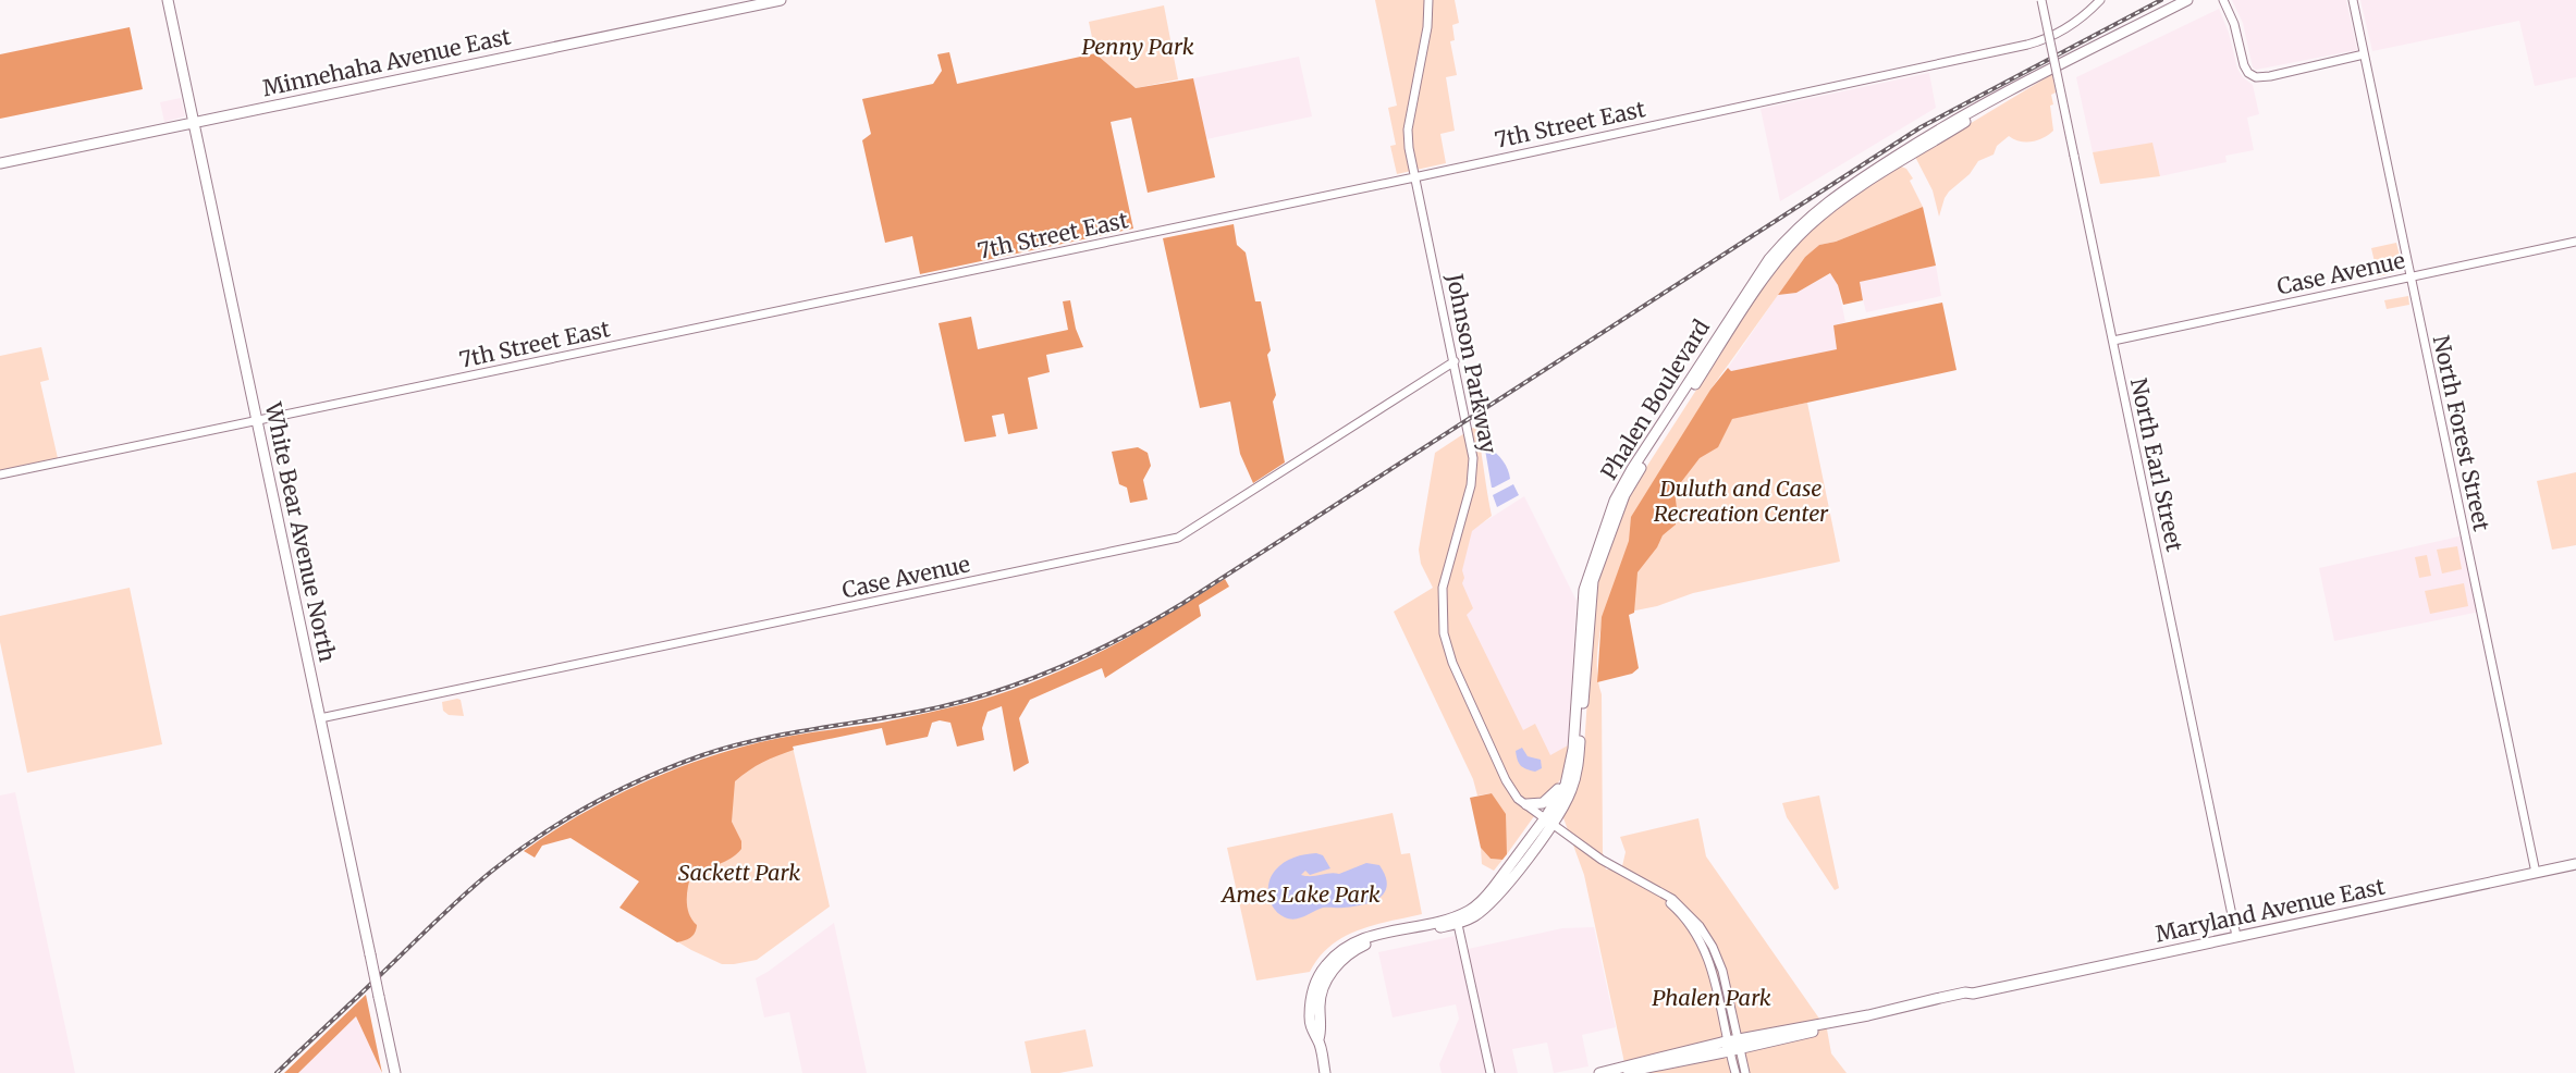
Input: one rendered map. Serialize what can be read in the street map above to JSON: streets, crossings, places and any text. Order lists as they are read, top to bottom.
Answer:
{
  "streets": {
    "main road": [
      "Minnehaha Avenue East",
      "Phalen Boulevard",
      "White Bear Avenue North",
      "Maryland Avenue East"
    ],
    "street": [
      "7th Street East",
      "Case Avenue",
      "Johnson Parkway",
      "North Forest Street",
      "North Earl Street"
    ]
  },
  "crossings": [
    ["Minnehaha Avenue East", "White Bear Avenue North"],
    ["7th Street East", "Johnson Parkway"],
    ["7th Street East", "White Bear Avenue North"],
    ["Case Avenue", "Johnson Parkway"],
    ["Case Avenue", "North Forest Street"],
    ["Case Avenue", "North Earl Street"],
    ["Case Avenue", "White Bear Avenue North"],
    ["Johnson Parkway", "Phalen Boulevard"],
    ["Johnson Parkway", "Maryland Avenue East"],
    ["North Forest Street", "Maryland Avenue East"],
    ["North Earl Street", "Maryland Avenue East"]
  ],
  "parks": [
    "Penny Park",
    "Duluth and Case Recreation Center",
    "Sackett Park",
    "Ames Lake Park",
    "Phalen Park"
  ]
}
